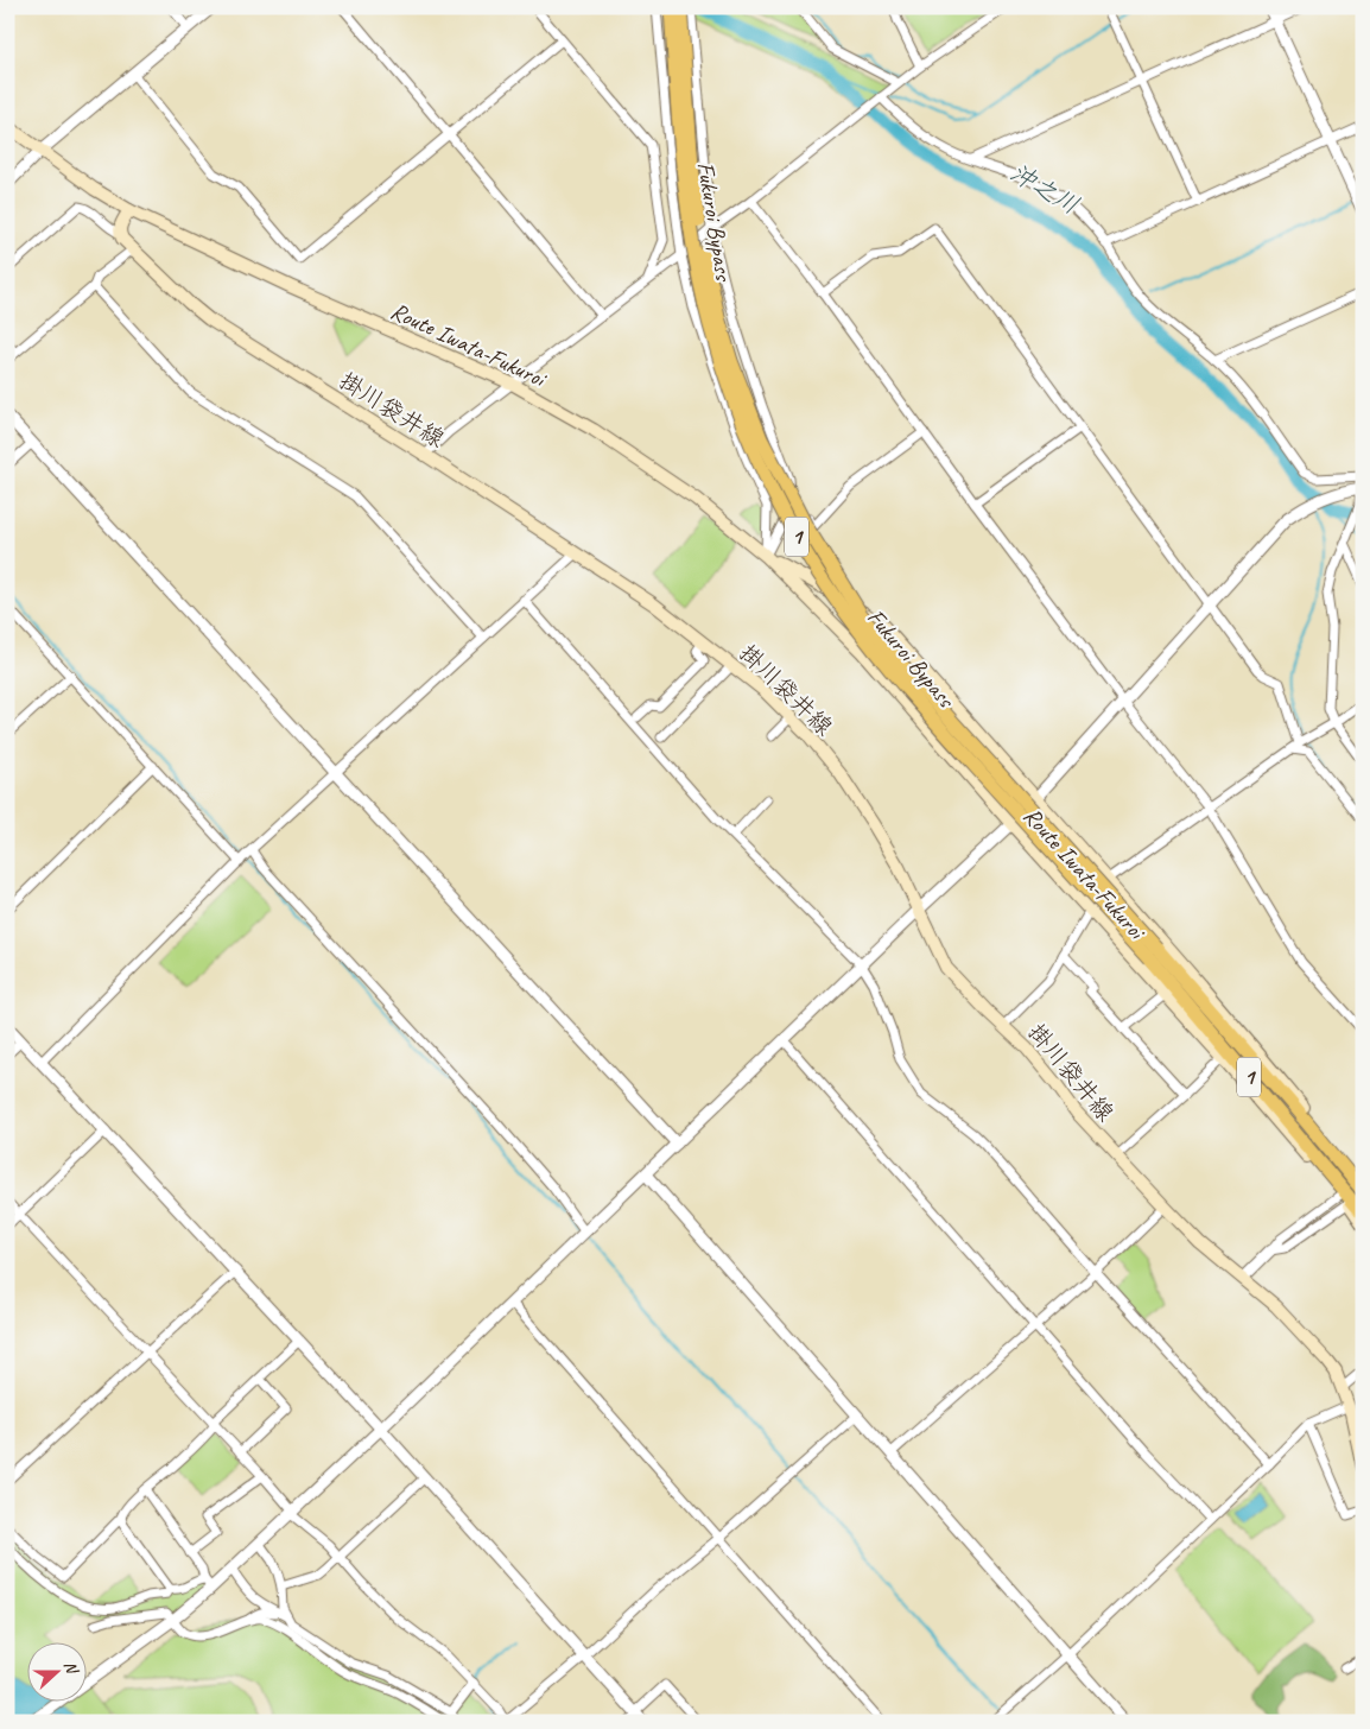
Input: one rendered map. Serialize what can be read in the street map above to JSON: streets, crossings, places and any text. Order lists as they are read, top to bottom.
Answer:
{
  "streets": {
    "highway": ["Fukuroi Bypass", "1"],
    "main road": ["Route Iwata-Fukuroi", "掛川袋井線"]
  },
  "crossings": [
    ["Fukuroi Bypass", "Route Iwata-Fukuroi"]
  ],
  "water": ["沖之川"],
  "north": "right"
}
